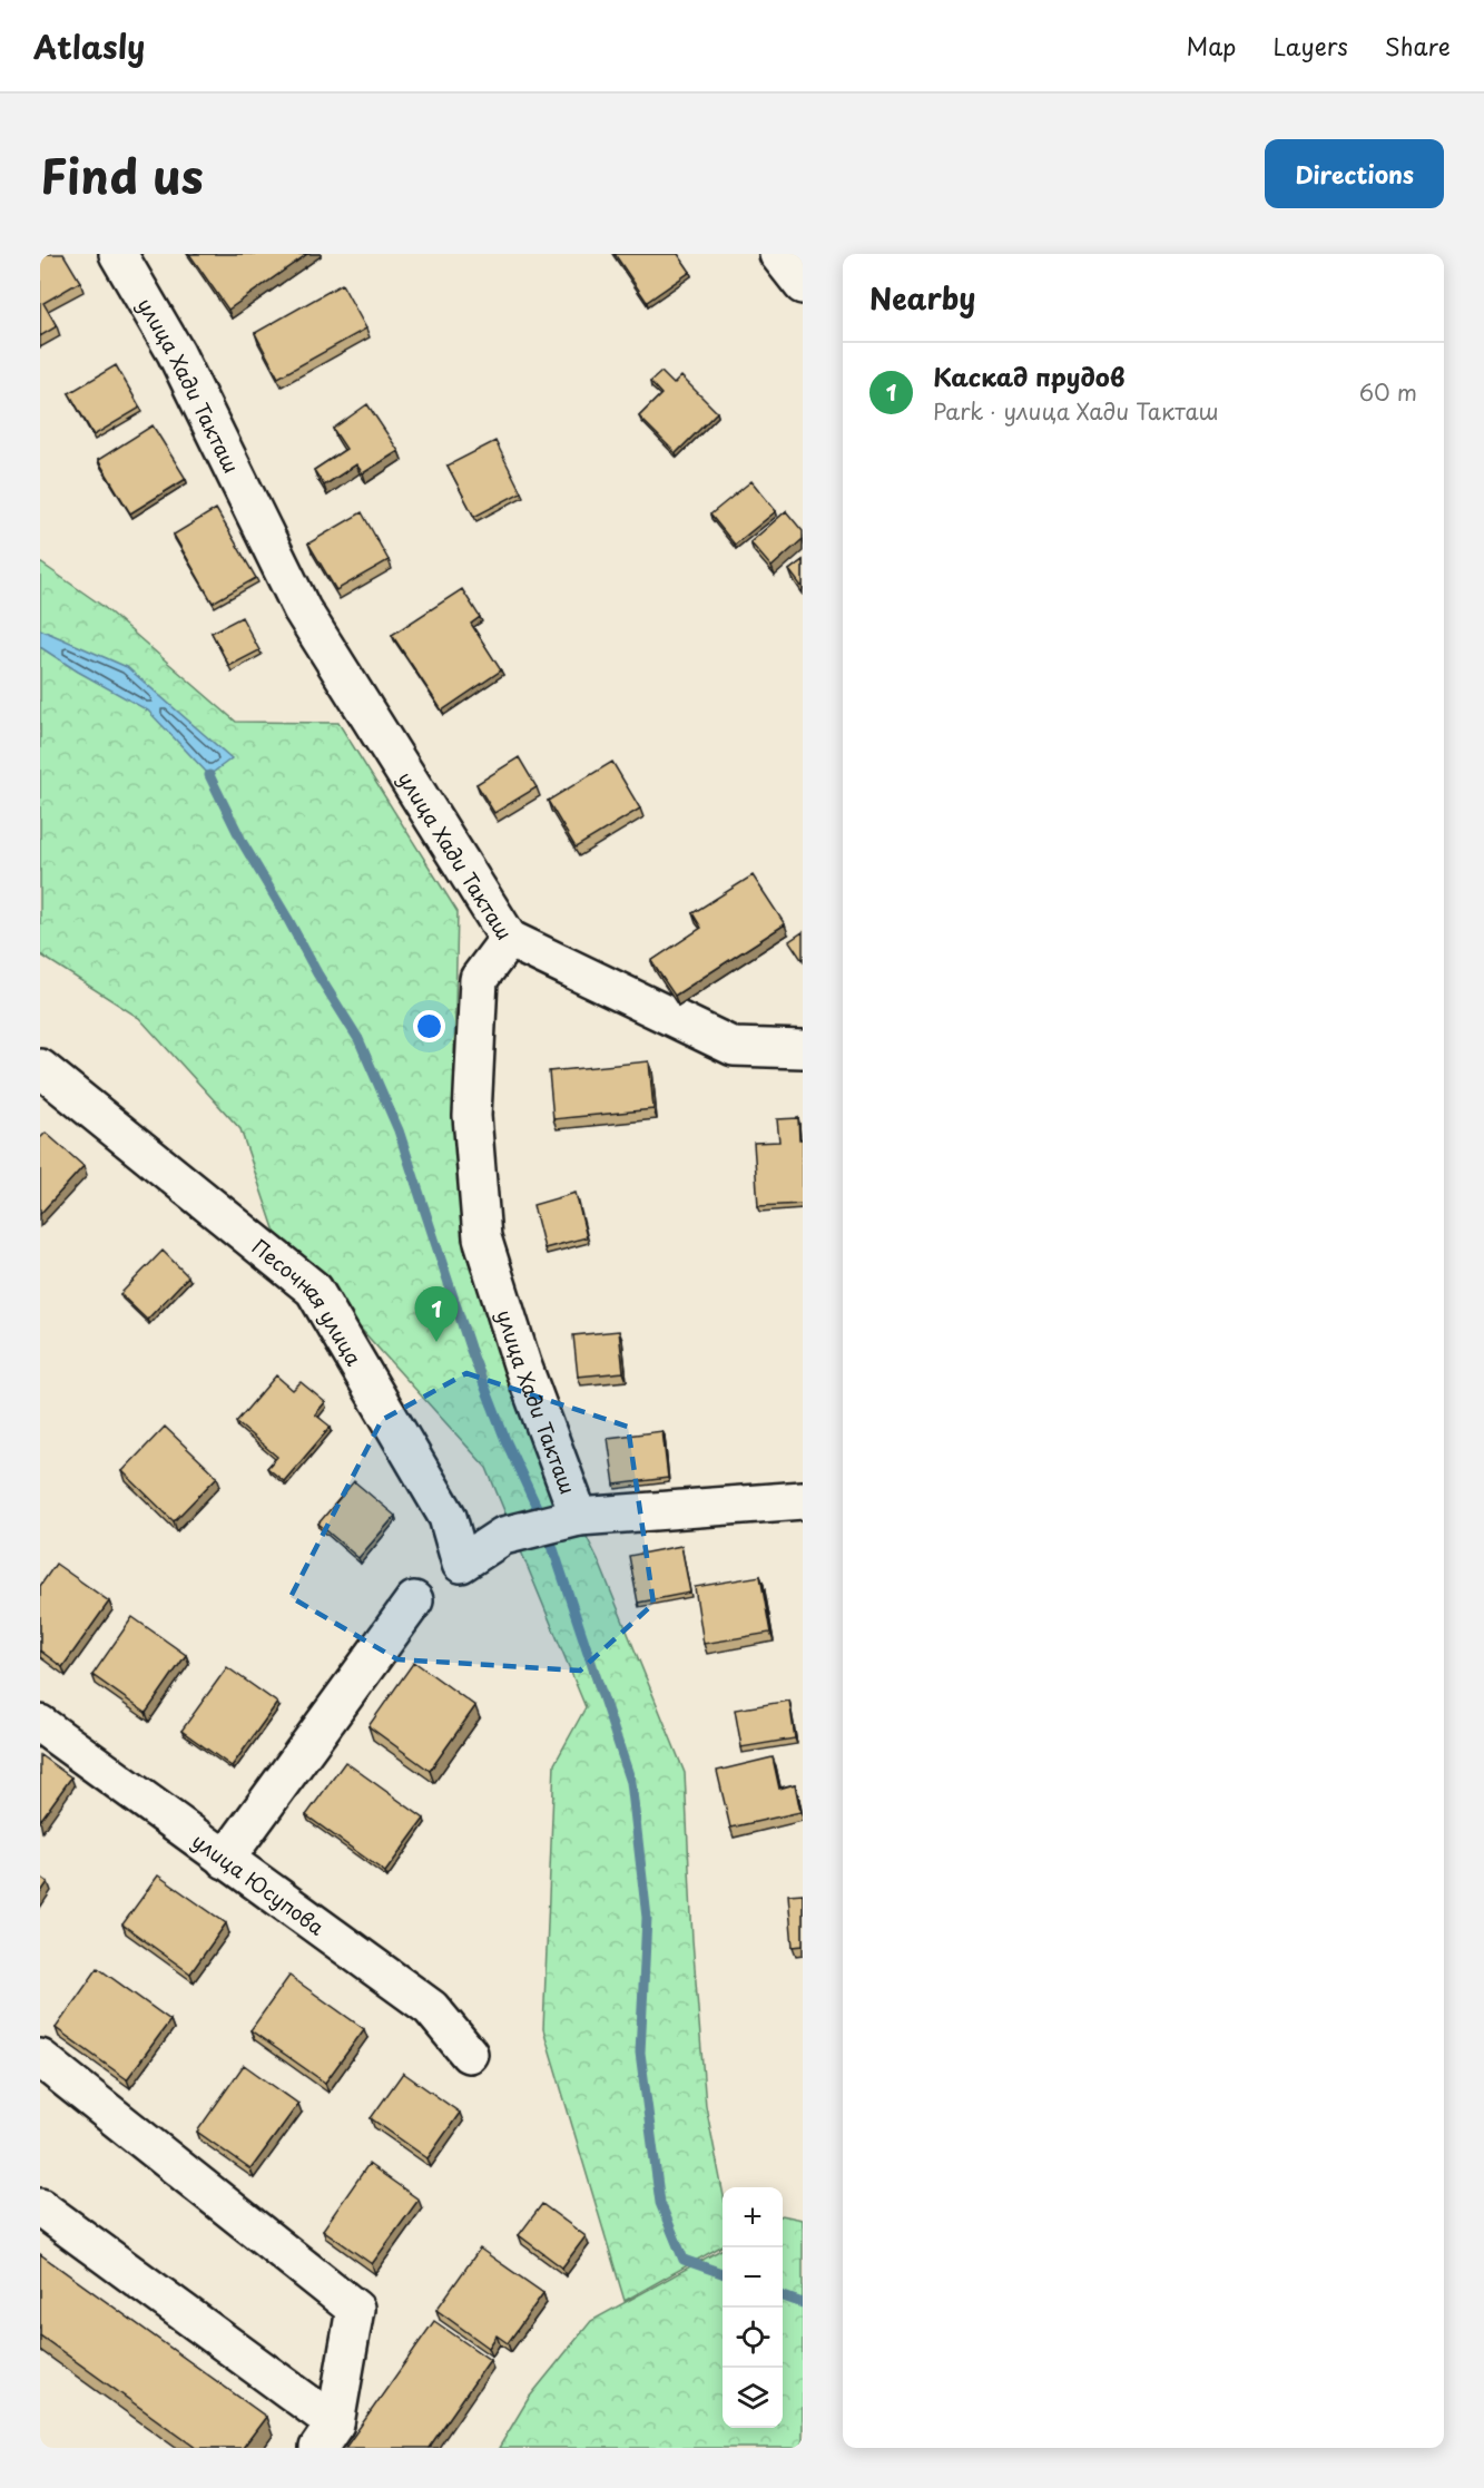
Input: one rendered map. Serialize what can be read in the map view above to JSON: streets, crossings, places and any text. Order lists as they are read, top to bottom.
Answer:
{
  "streets": {
    "street": ["улица Хади Такташ", "Песочная улица", "улица Юсупова"]
  },
  "crossings": [
    ["улица Хади Такташ", "Песочная улица"]
  ],
  "page": {
    "header": "Atlasly",
    "nav": ["Map", "Layers", "Share"],
    "title": "Find us",
    "buttons": "Directions",
    "heading": "Nearby",
    "list": [
      {
        "mark": "1",
        "name": "Каскад прудов",
        "note": "Park · улица Хади Такташ",
        "value": "60 m"
      }
    ],
    "pins": "1",
    "map_buttons": ["+", "−"]
  }
}
